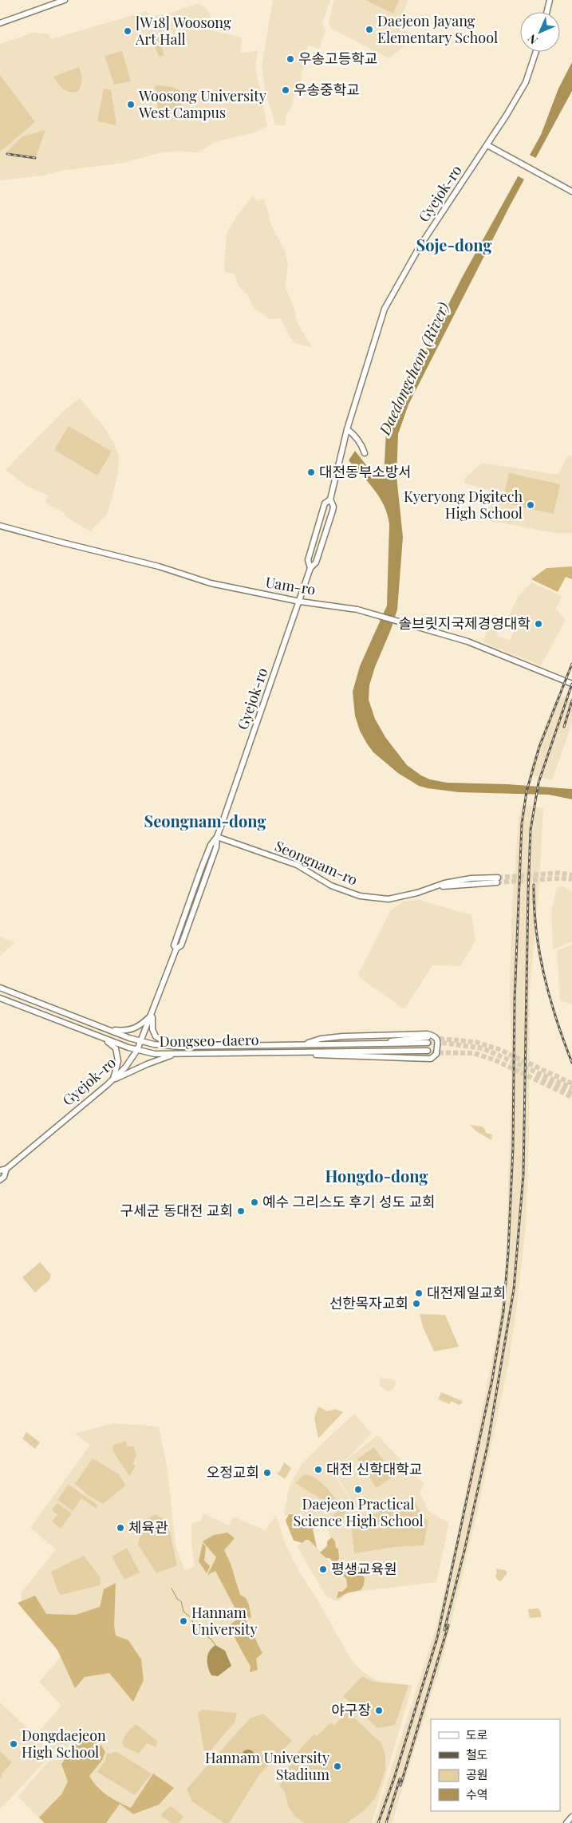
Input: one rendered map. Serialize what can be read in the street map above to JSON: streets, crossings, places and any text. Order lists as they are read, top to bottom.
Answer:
{
  "streets": {
    "main road": [
      "Gyejok-ro",
      "Uam-ro",
      "Seongnam-ro",
      "Dongseo-daero"
    ]
  },
  "crossings": [
    ["Gyejok-ro", "Uam-ro"],
    ["Gyejok-ro", "Seongnam-ro"],
    ["Gyejok-ro", "Dongseo-daero"]
  ],
  "districts": ["Soje-dong", "Seongnam-dong", "Hongdo-dong"],
  "water": ["Daedongcheon (River)"],
  "places": [
    "Daejeon Jayang Elementary School",
    "[W18] Woosong Art Hall",
    "우송고등학교",
    "우송중학교",
    "Woosong University West Campus",
    "대전동부소방서",
    "Kyeryong Digitech High School",
    "솔브릿지국제경영대학",
    "예수 그리스도 후기 성도 교회",
    "구세군 동대전 교회",
    "대전제일교회",
    "선한목자교회",
    "대전 신학대학교",
    "오정교회",
    "Daejeon Practical Science High School",
    "체육관",
    "평생교육원",
    "Hannam University",
    "야구장",
    "Dongdaejeon High School",
    "Hannam University Stadium"
  ],
  "legend": [
    "도로",
    "철도",
    "공원",
    "수역"
  ],
  "north": "bottom left"
}
